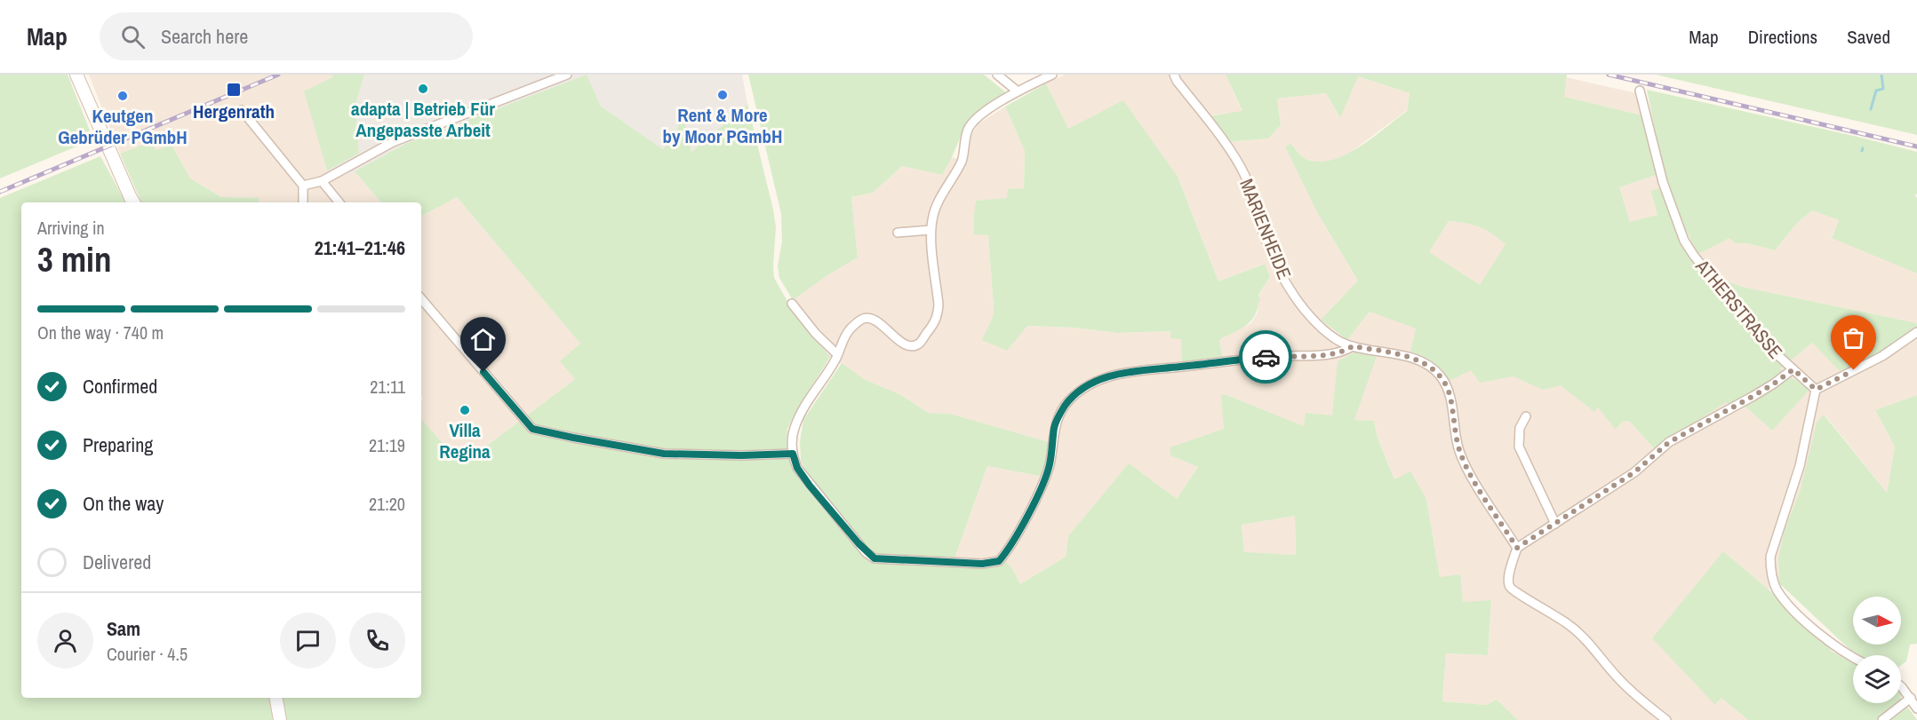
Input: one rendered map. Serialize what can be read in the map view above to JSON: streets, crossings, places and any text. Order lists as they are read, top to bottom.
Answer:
{
  "streets": {
    "street": ["MARIENHEIDE", "ATHERSTRASSE"]
  },
  "places": {
    "other": [
      "adapta | Betrieb Für Angepasste Arbeit",
      "Rent & More by Moor PGmbH",
      "Keutgen Gebrüder PGmbH",
      "Villa Regina"
    ],
    "transit": ["Hergenrath"]
  },
  "north": "right",
  "page": {
    "header": "Map",
    "search": "Search here",
    "nav": ["Map", "Directions", "Saved"],
    "heading": ["3 min", "Arriving in", "21:41–21:46"],
    "panel": ["Sam", "Courier · 4.5"],
    "bar": "On the way · 740 m",
    "list": [
      ["Confirmed", "21:11"],
      ["Preparing", "21:19"],
      ["On the way", "21:20"],
      "Delivered"
    ]
  }
}
